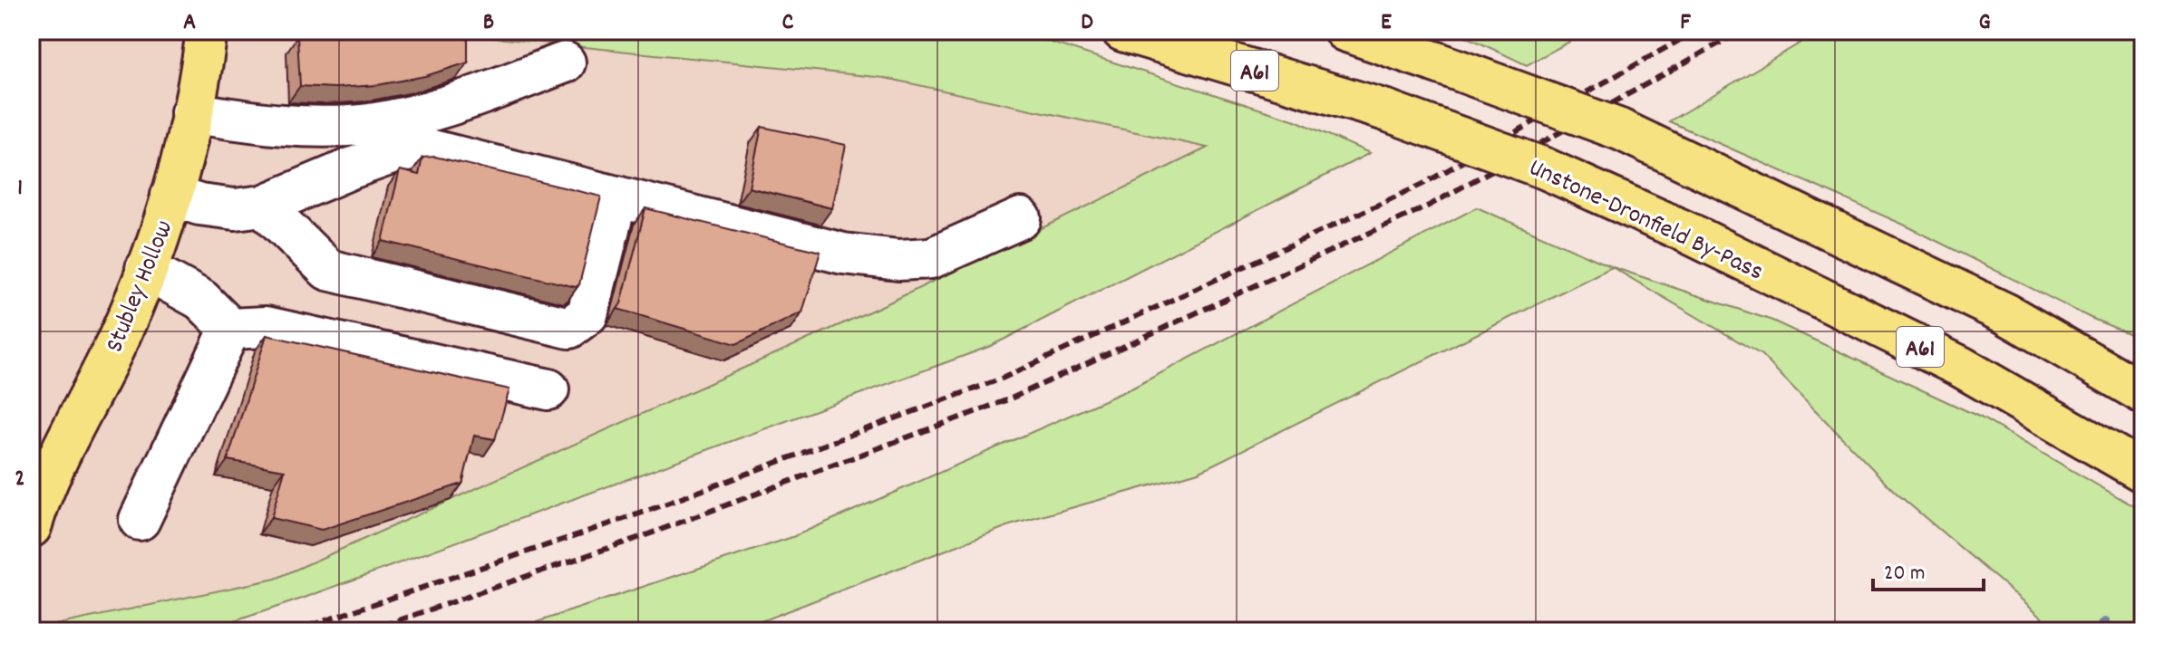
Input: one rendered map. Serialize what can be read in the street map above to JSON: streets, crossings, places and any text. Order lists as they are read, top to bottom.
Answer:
{
  "streets": {
    "main road": ["A61", "Unstone-Dronfield By-Pass", "Stubley Hollow"]
  },
  "scale_bar": "20 m",
  "grid": {
    "columns": [
      "A",
      "B",
      "C",
      "D",
      "E",
      "F",
      "G"
    ],
    "rows": ["1", "2"]
  }
}
